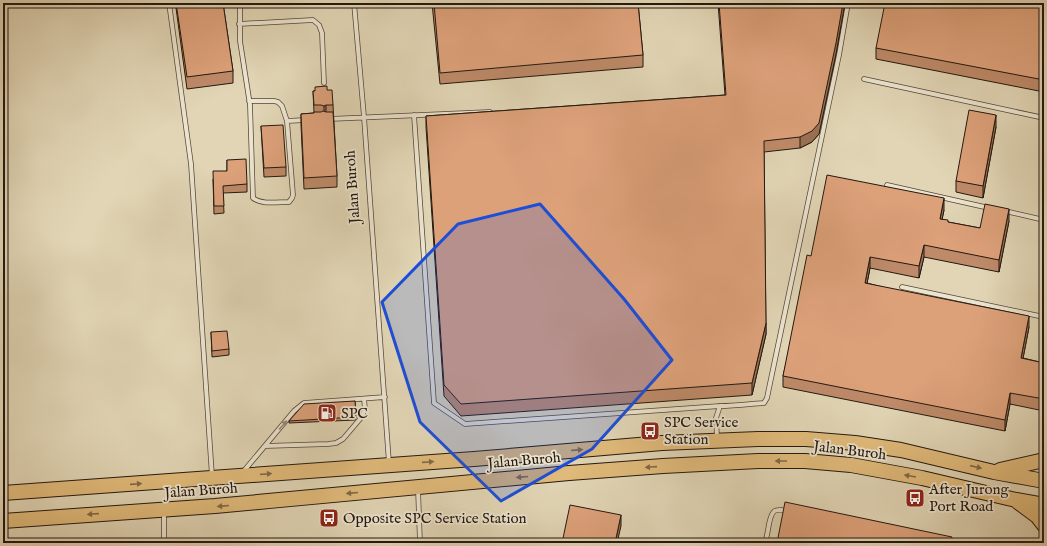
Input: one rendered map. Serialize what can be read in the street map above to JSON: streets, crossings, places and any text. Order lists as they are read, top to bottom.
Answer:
{
  "streets": {
    "highway": ["Jalan Buroh"]
  },
  "places": {
    "fuel station": ["SPC"],
    "bus stop": ["SPC Service Station", "After Jurong Port Road", "Opposite SPC Service Station"]
  }
}
